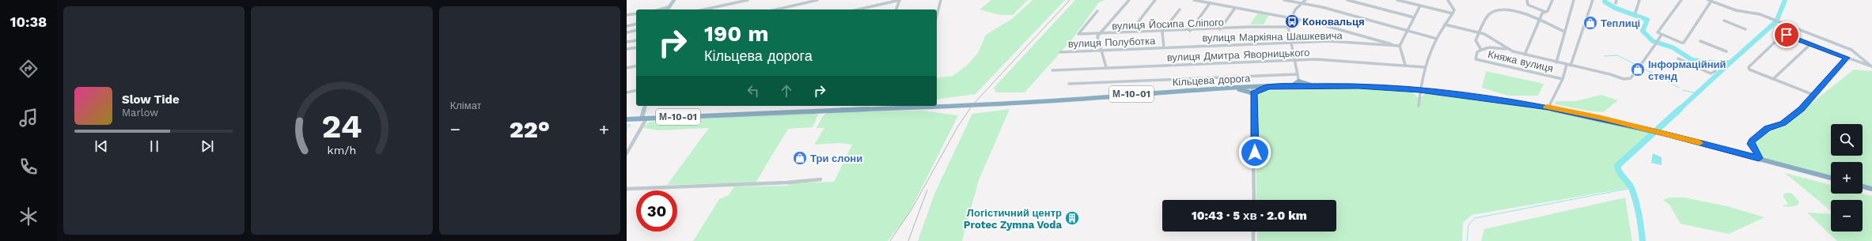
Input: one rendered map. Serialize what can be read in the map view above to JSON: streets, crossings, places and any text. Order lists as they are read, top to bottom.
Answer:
{
  "streets": {
    "highway": ["Кільцева дорога", "М-10-01"],
    "street": [
      "вулиця Йосипа Сліпого",
      "вулиця Маркіяна Шашкевича",
      "вулиця Полуботка",
      "вулиця Дмитра Яворницького",
      "Княжа вулиця"
    ]
  },
  "crossings": [
    ["вулиця Маркіяна Шашкевича", "вулиця Полуботка"],
    ["Кільцева дорога", "М-10-01"]
  ],
  "places": {
    "bus stop": ["Коновальця"],
    "shop": ["Теплиці", "Інформаційний стенд", "Три слони"],
    "building": ["Логістичний центр Protec Zymna Voda"]
  },
  "page": {
    "tabs": "10:38",
    "tile": "Клімат",
    "turn": ["190 m", "Кільцева дорога"],
    "song": ["Slow Tide", "Marlow"],
    "heat": ["−", "22°", "+"],
    "map_buttons": ["+", "−"],
    "limit": "30",
    "trip": "10:43 · 5 хв · 2.0 km",
    "gauge": ["24", "km/h"]
  }
}
